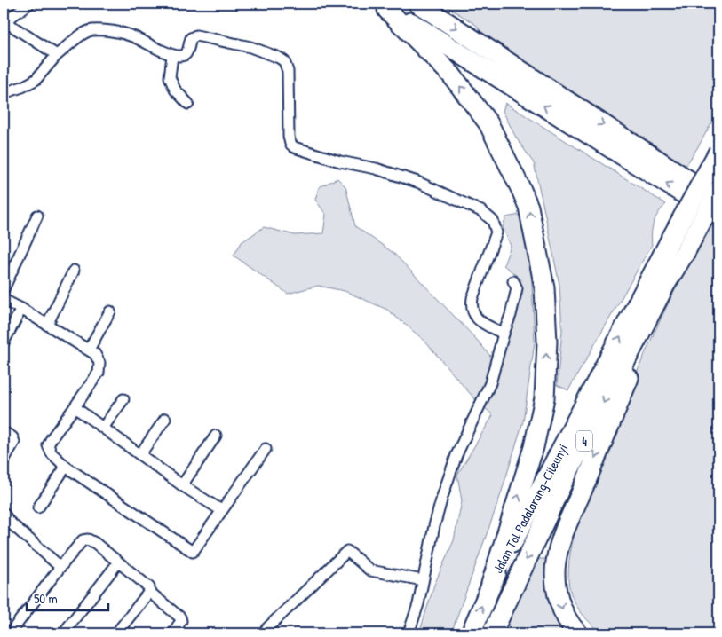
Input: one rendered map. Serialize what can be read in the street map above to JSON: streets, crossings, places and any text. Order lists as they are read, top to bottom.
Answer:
{
  "streets": {
    "highway": ["4", "Jalan Tol Padalarang–Cileunyi"]
  },
  "crossings": [
    ["4", "Jalan Tol Padalarang–Cileunyi"]
  ],
  "scale_bar": "50 m"
}
